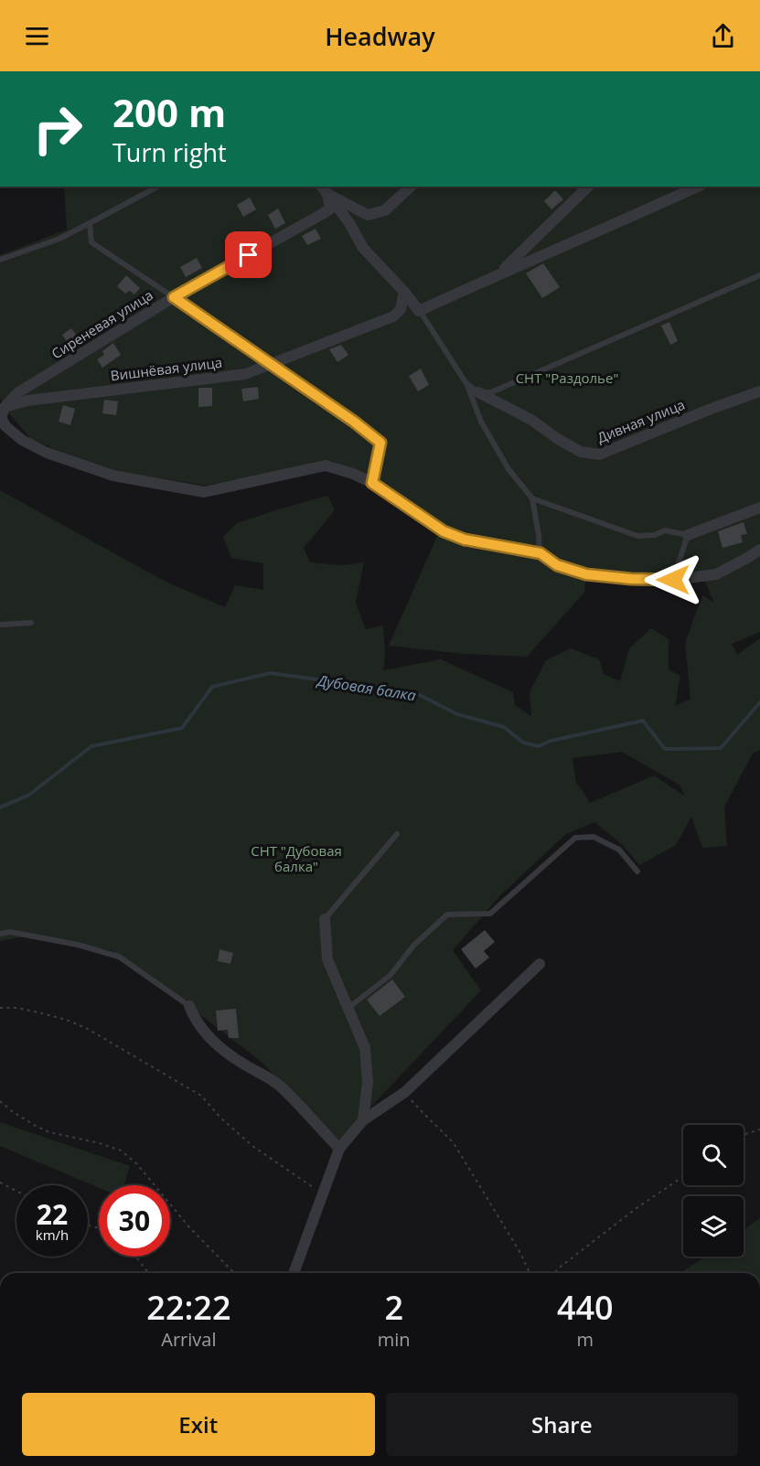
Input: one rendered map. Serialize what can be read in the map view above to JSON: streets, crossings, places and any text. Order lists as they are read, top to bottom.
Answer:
{
  "streets": {
    "street": ["Сиреневая улица", "Вишнёвая улица", "Дивная улица"]
  },
  "crossings": [
    ["Сиреневая улица", "Вишнёвая улица"]
  ],
  "water": ["Дубовая балка"],
  "parks": ["СНТ \"Раздолье\"", "СНТ \"Дубовая балка\""],
  "page": {
    "header": "Headway",
    "turn": ["200 m", "Turn right"],
    "speed": "22 km/h",
    "limit": "30",
    "eta": [
      "22:22",
      "Arrival",
      "2",
      "min",
      "440",
      "m"
    ],
    "buttons": ["Exit", "Share"]
  }
}
